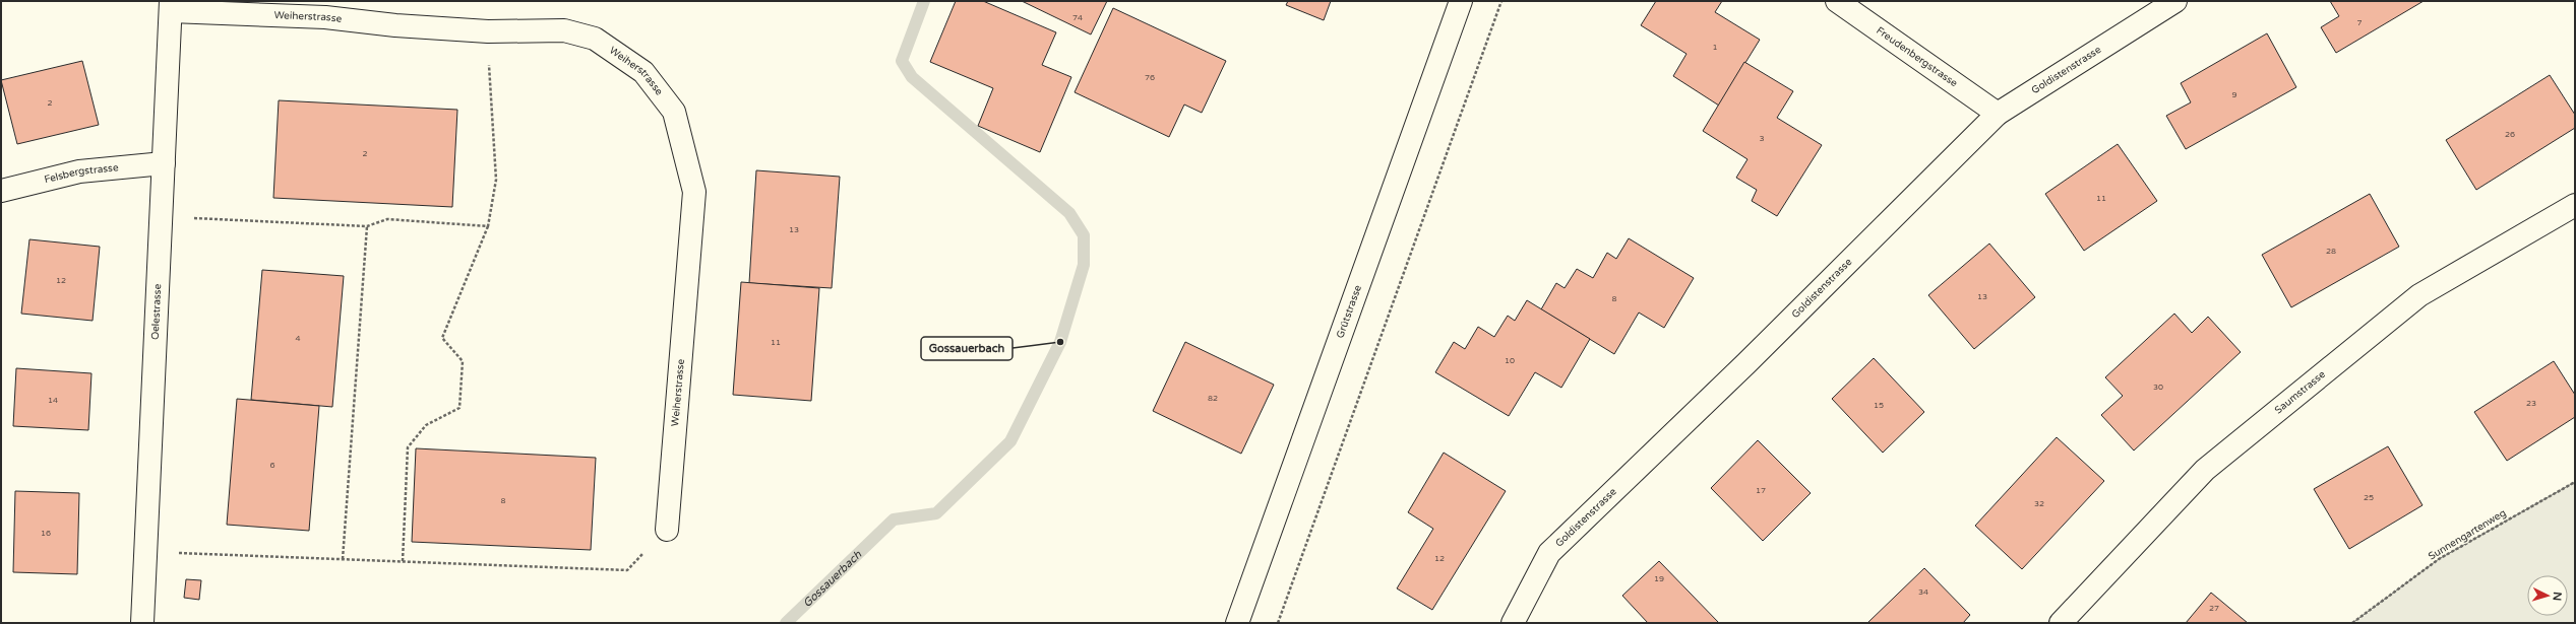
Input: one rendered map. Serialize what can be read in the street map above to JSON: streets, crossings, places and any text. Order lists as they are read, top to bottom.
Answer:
{
  "streets": {
    "street": [
      "Weiherstrasse",
      "Freudenbergstrasse",
      "Goldistenstrasse",
      "Felsbergstrasse",
      "Oelestrasse",
      "Grütstrasse",
      "Saumstrasse"
    ],
    "path": ["Sunnengartenweg"]
  },
  "crossings": [
    ["Weiherstrasse", "Oelestrasse"],
    ["Freudenbergstrasse", "Goldistenstrasse"],
    ["Felsbergstrasse", "Oelestrasse"]
  ],
  "water": ["Gossauerbach"],
  "places": ["Gossauerbach"],
  "house_numbers": [
    "74",
    "7",
    "1",
    "76",
    "9",
    "2",
    "26",
    "3",
    "2",
    "11",
    "13",
    "28",
    "12",
    "13",
    "8",
    "4",
    "11",
    "10",
    "30",
    "82",
    "14",
    "23",
    "15",
    "6",
    "17",
    "25",
    "8",
    "32",
    "16",
    "12",
    "19",
    "34",
    "27"
  ],
  "north": "right"
}
